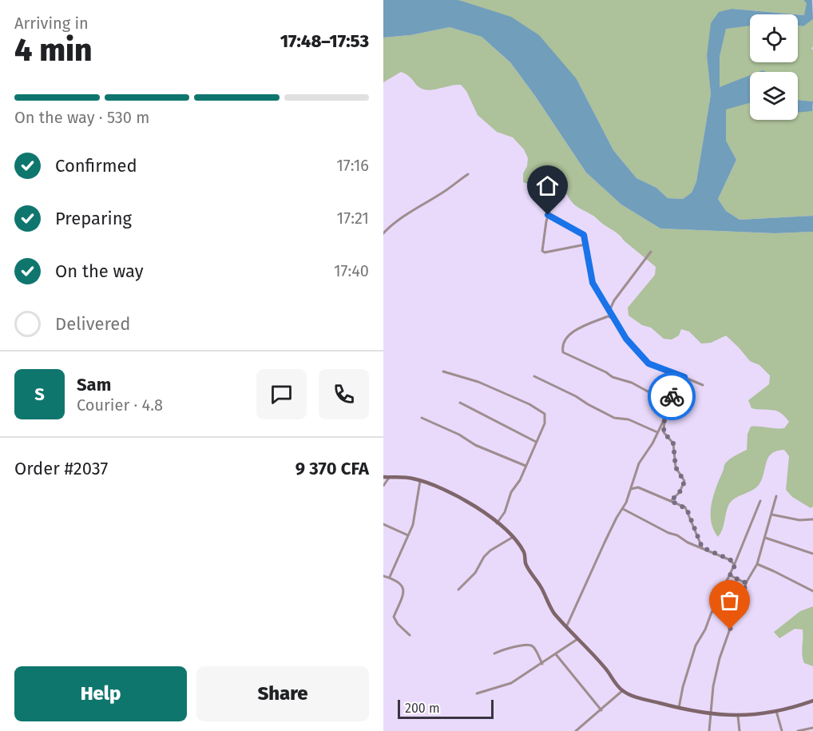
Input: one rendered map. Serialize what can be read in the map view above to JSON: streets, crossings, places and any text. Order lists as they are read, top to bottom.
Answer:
{
  "scale_bar": "200 m",
  "page": {
    "heading": ["4 min", "Arriving in", "17:48–17:53"],
    "panel": [
      "Sam",
      "Courier · 4.8",
      "Order #2037",
      "9 370 CFA"
    ],
    "bar": "On the way · 530 m",
    "list": [
      ["Confirmed", "17:16"],
      ["Preparing", "17:21"],
      ["On the way", "17:40"],
      "Delivered"
    ],
    "round": "S",
    "buttons": ["Help", "Share"],
    "scale": "200 m"
  }
}
